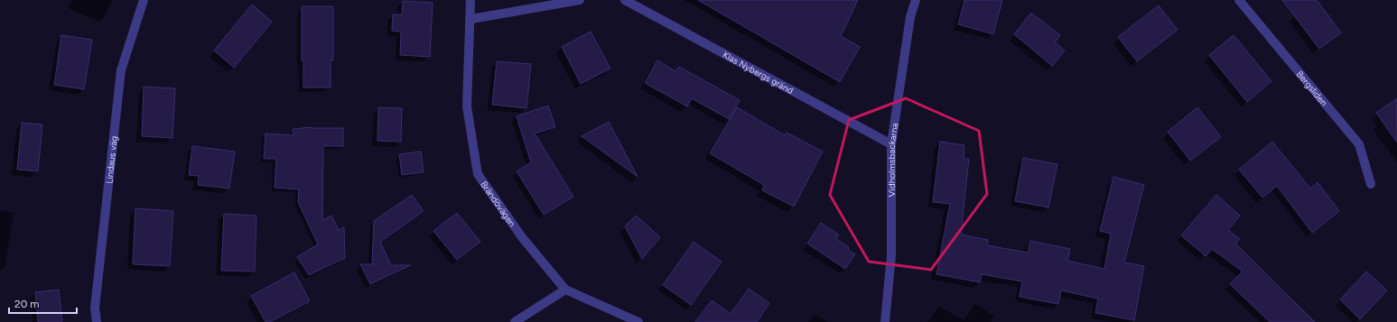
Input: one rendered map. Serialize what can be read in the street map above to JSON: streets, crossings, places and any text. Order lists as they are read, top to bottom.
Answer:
{
  "streets": {
    "street": [
      "Klas Nybergs gränd",
      "Bergsliden",
      "Lindaus väg",
      "Vidholmsbackarna",
      "Brändövägen"
    ]
  },
  "crossings": [
    ["Klas Nybergs gränd", "Vidholmsbackarna"]
  ],
  "scale_bar": "20 m"
}
